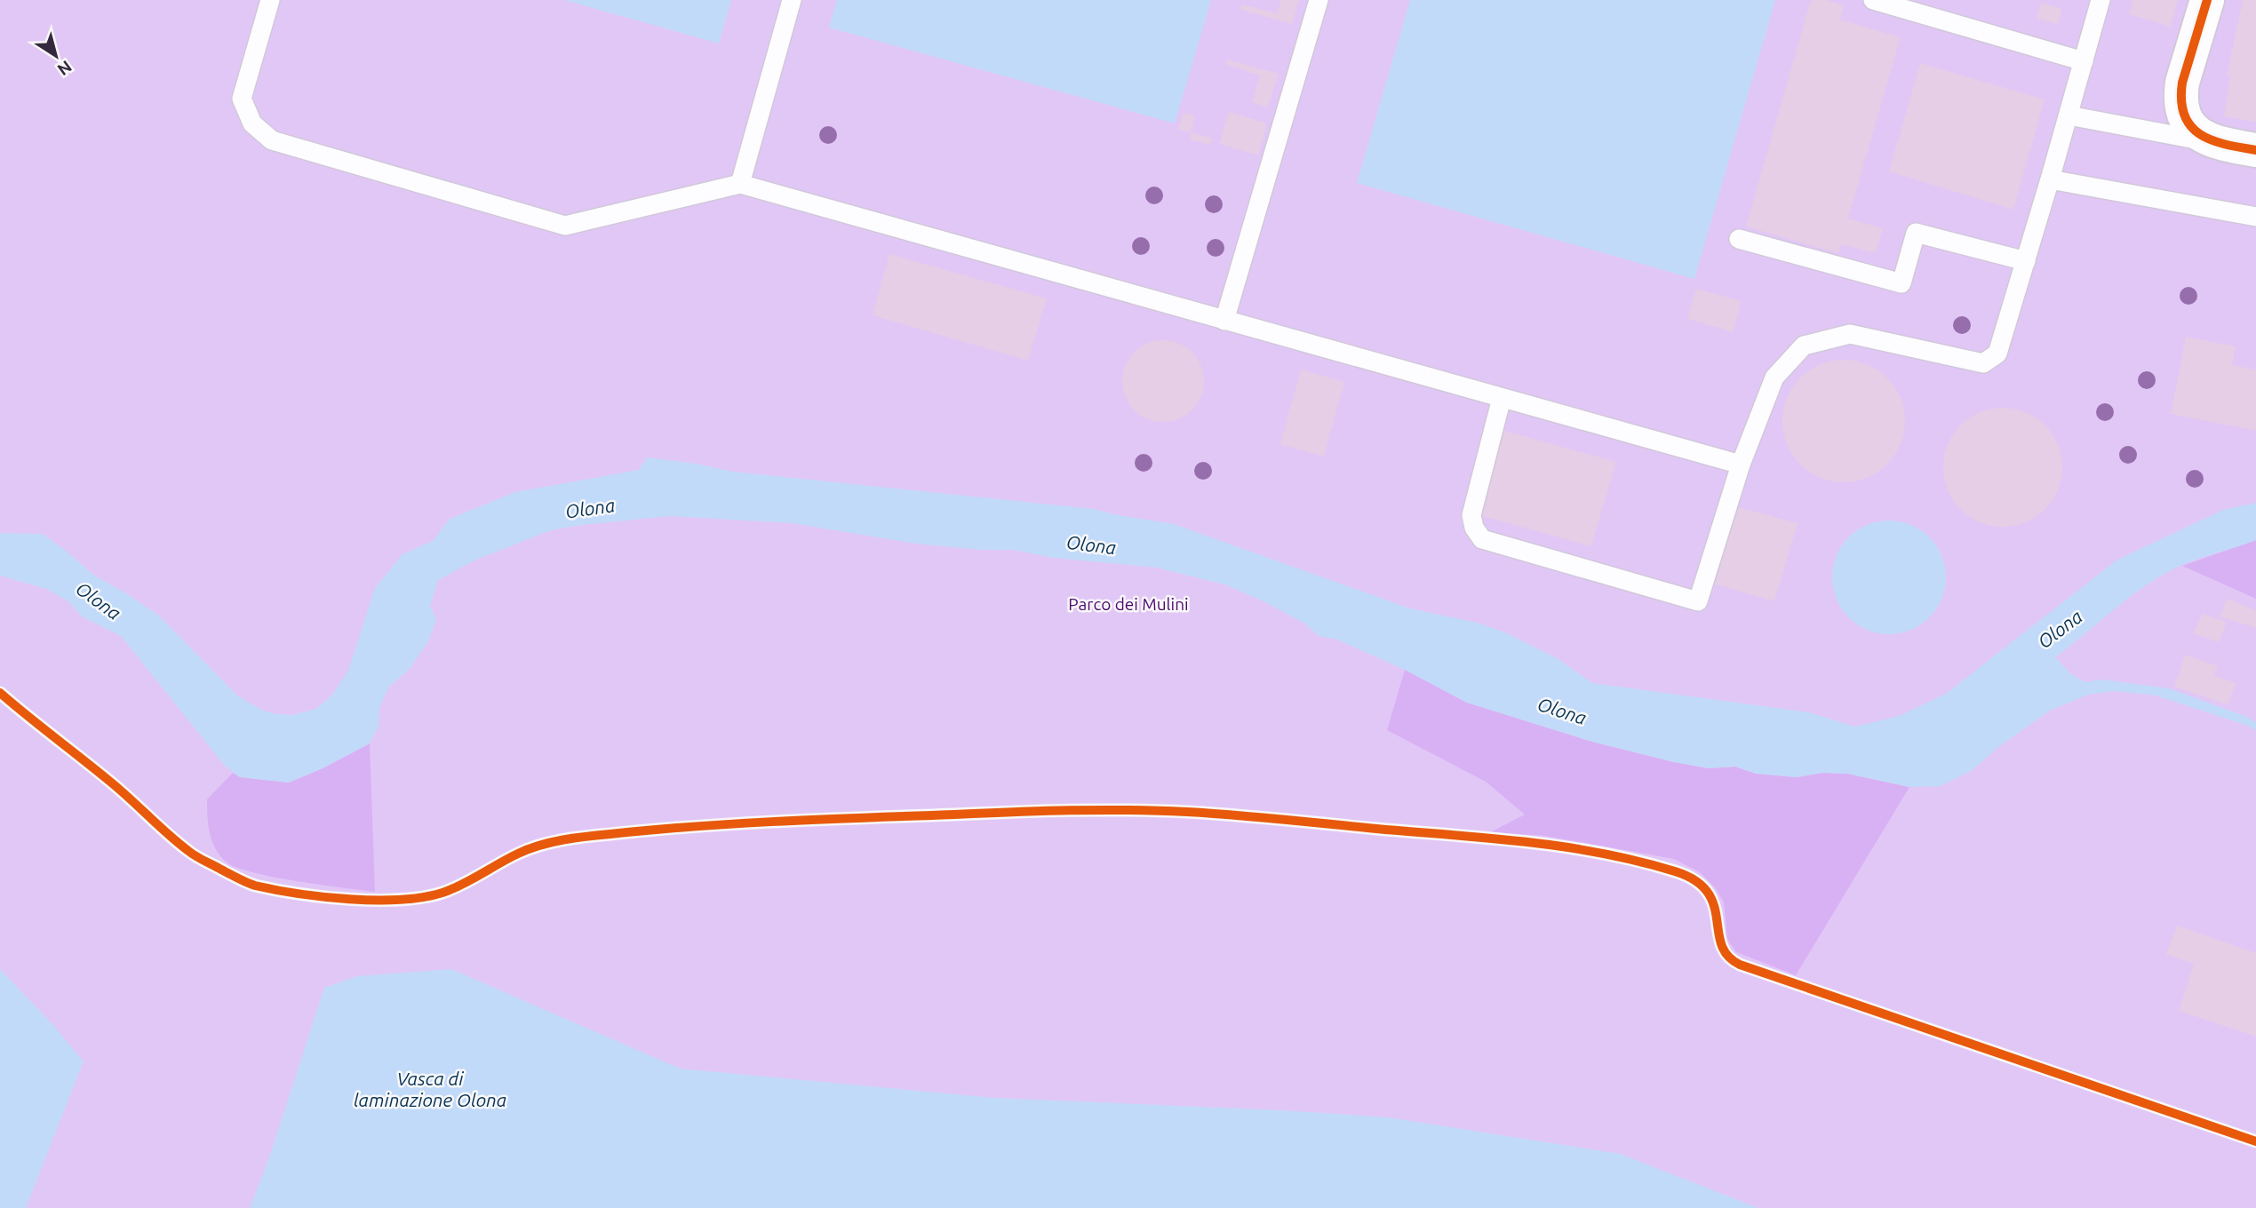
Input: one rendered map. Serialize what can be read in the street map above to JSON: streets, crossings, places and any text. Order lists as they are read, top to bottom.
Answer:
{
  "water": ["Olona", "Vasca di laminazione Olona"],
  "parks": ["Parco dei Mulini"],
  "north": "bottom right"
}
